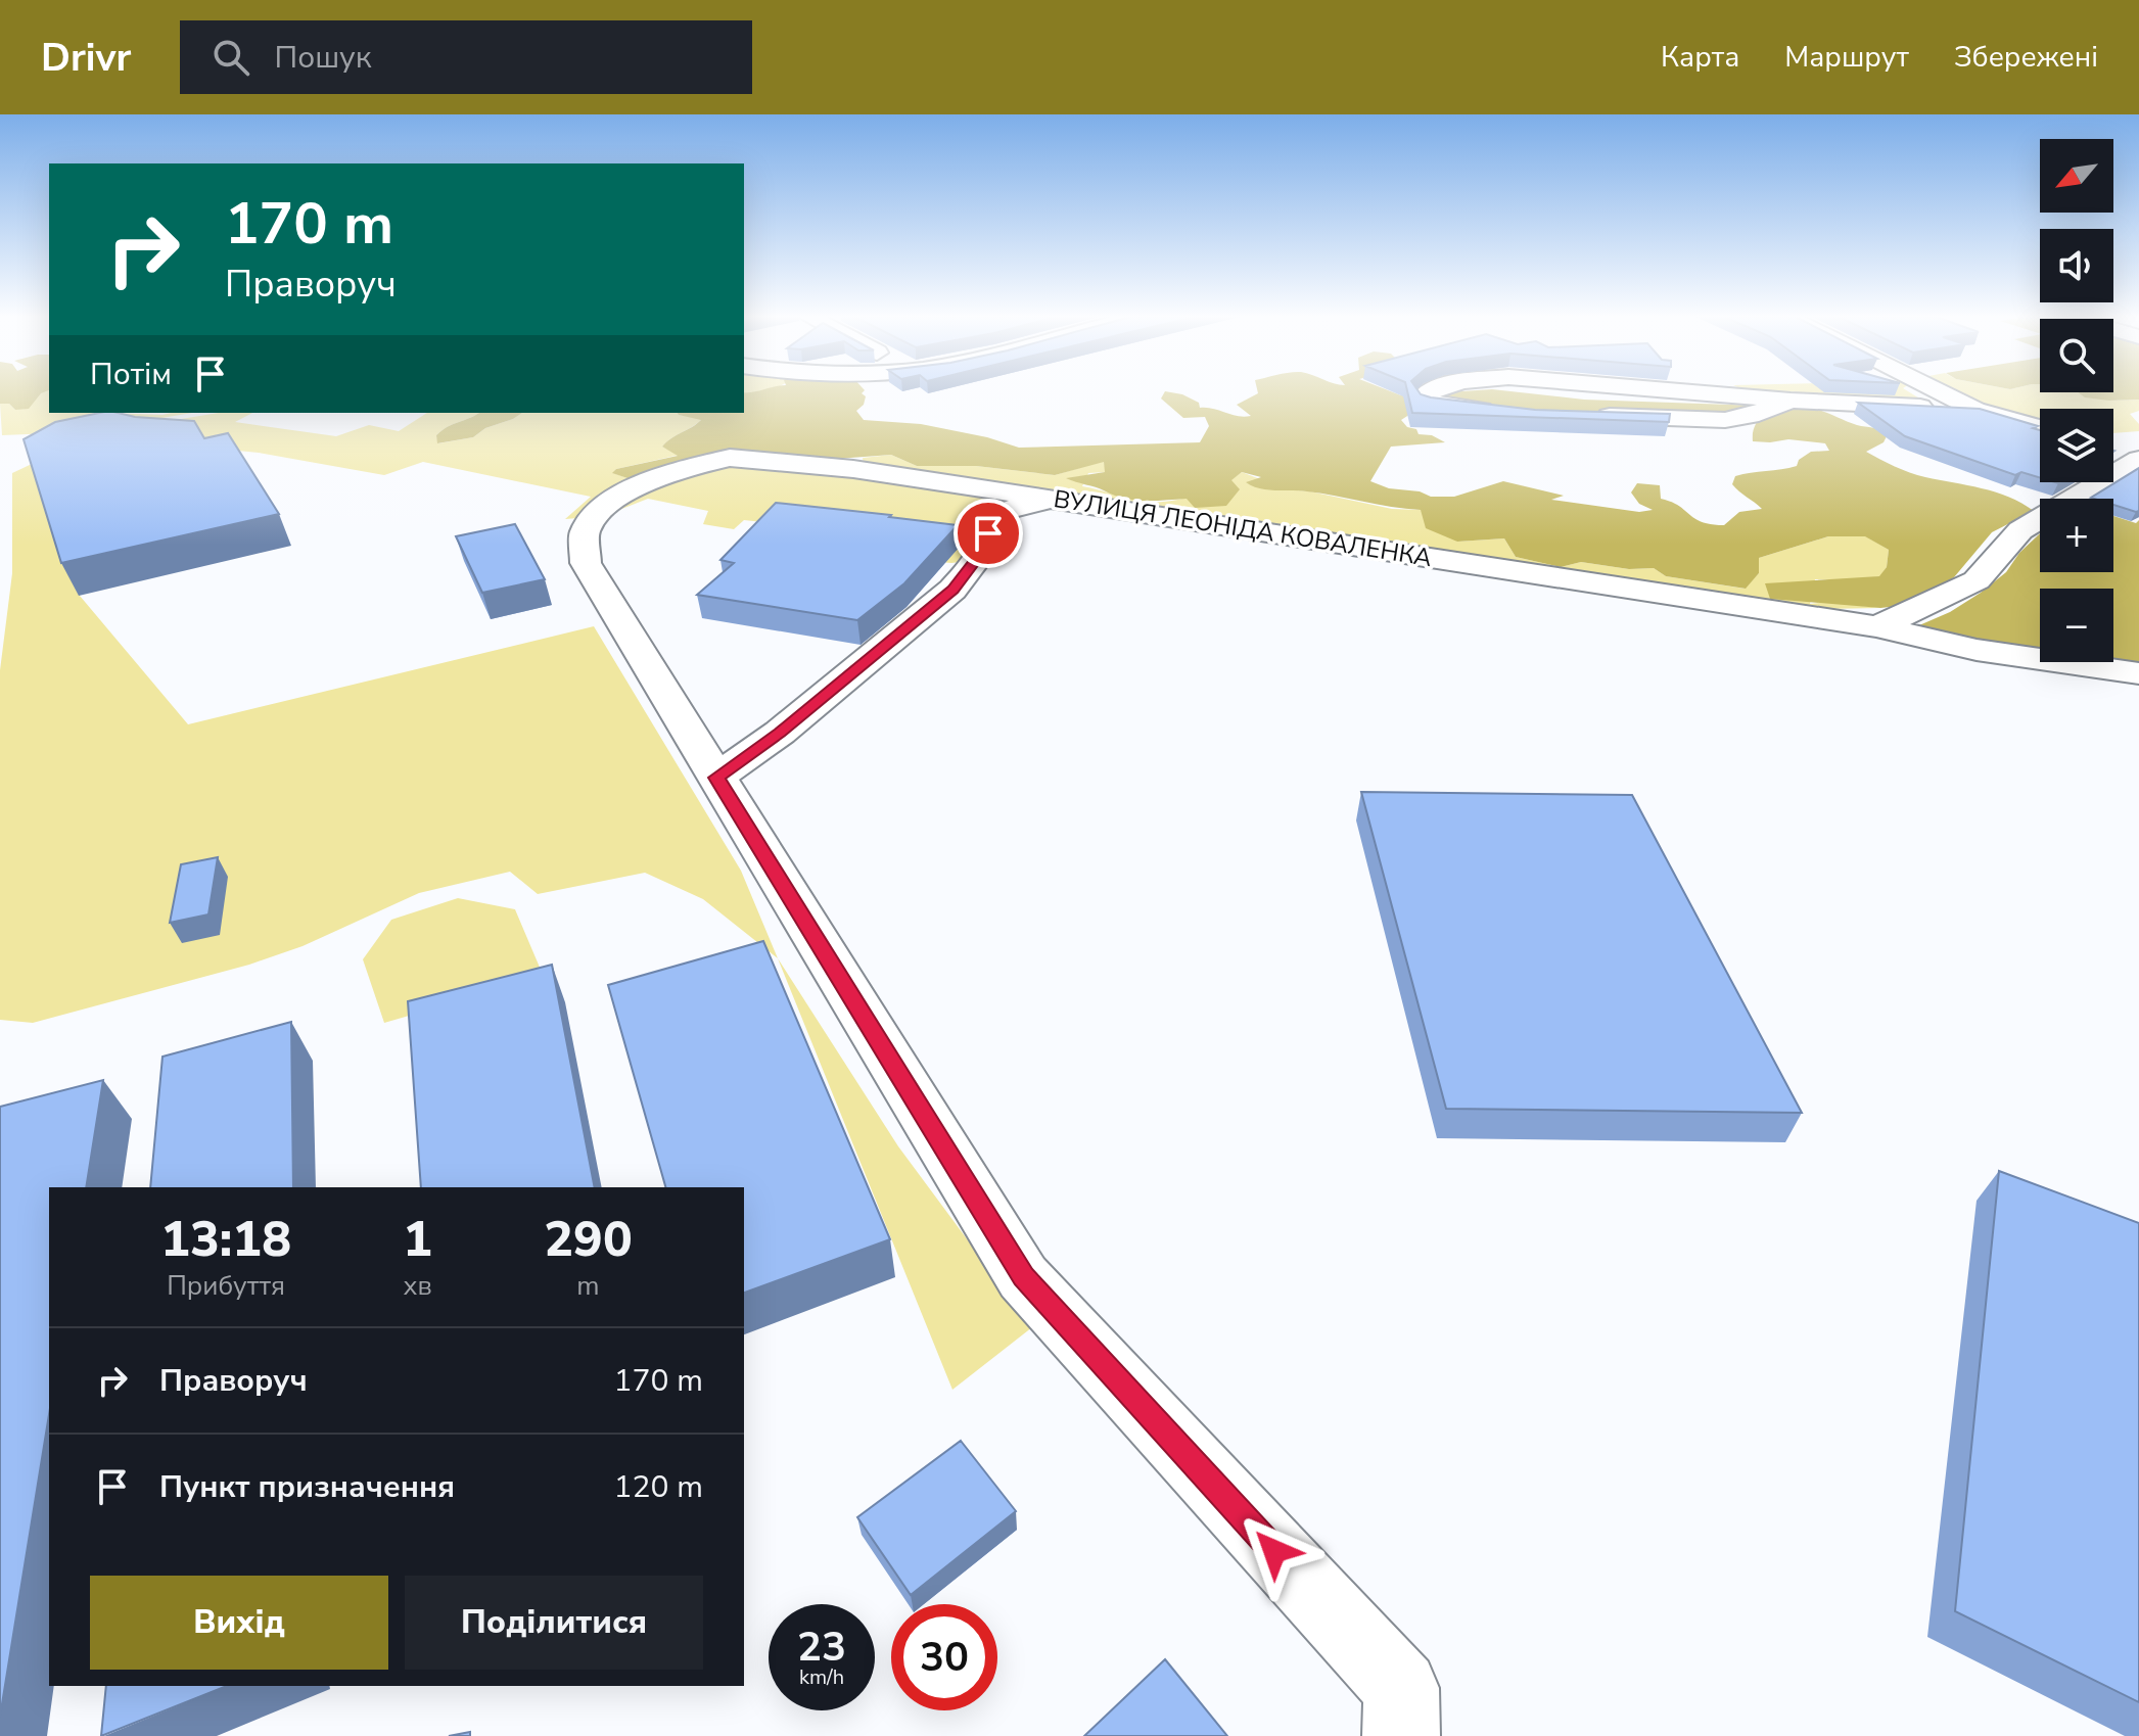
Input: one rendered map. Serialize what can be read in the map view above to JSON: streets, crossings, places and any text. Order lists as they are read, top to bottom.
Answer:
{
  "streets": {
    "street": ["ВУЛИЦЯ ЛЕОНІДА КОВАЛЕНКА"]
  },
  "north": "bottom left",
  "page": {
    "header": "Drivr",
    "search": "Пошук",
    "nav": ["Карта", "Маршрут", "Збережені"],
    "map_buttons": ["+", "−"],
    "turn": ["170 m", "Праворуч"],
    "then": "Потім",
    "eta": [
      "13:18",
      "Прибуття",
      "1",
      "хв",
      "290",
      "m"
    ],
    "list": [
      {
        "name": "Праворуч",
        "value": "170 m"
      },
      {
        "name": "Пункт призначення",
        "value": "120 m"
      }
    ],
    "buttons": ["Вихід", "Поділитися"],
    "speed": "23 km/h",
    "limit": "30"
  }
}
